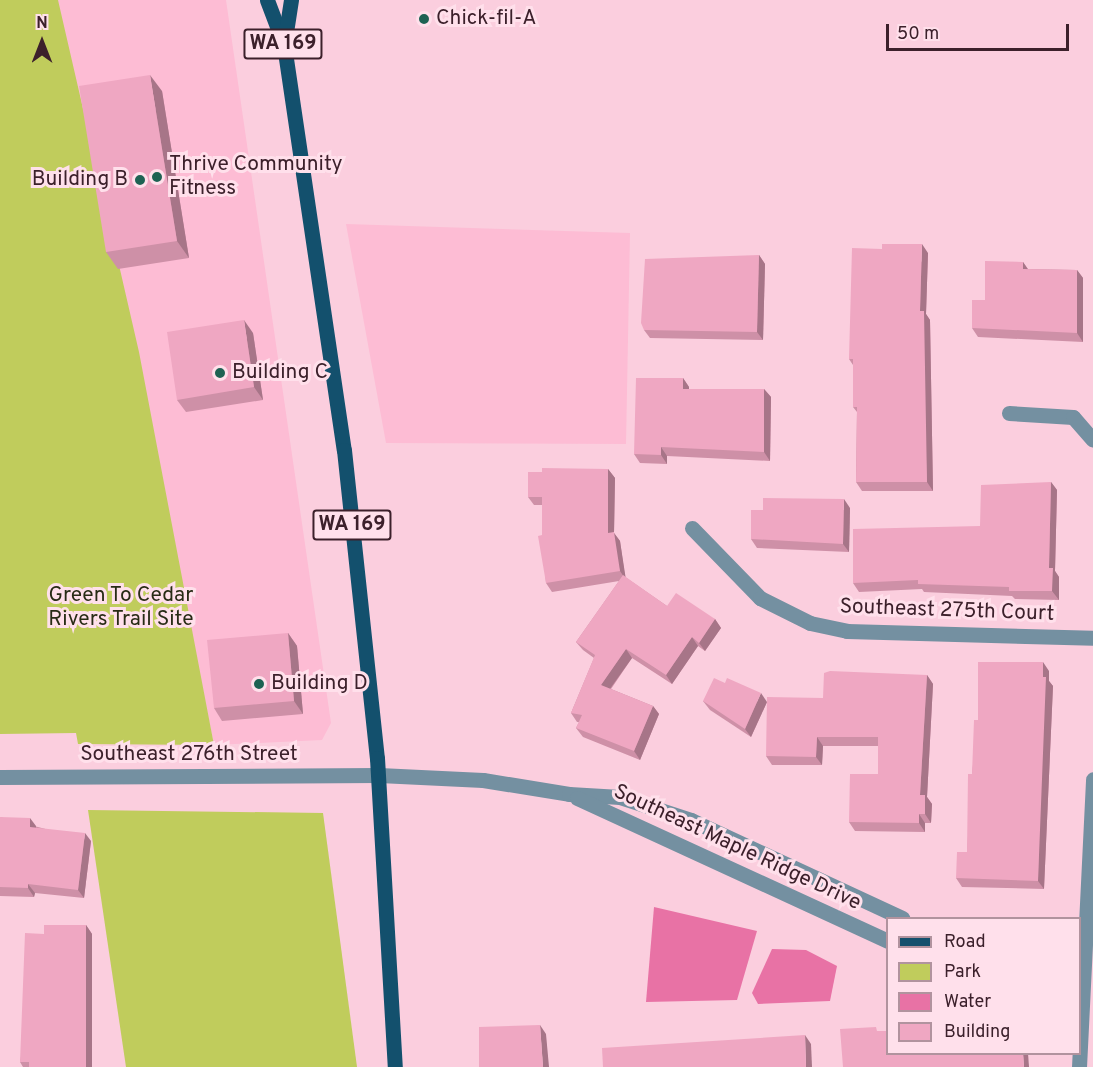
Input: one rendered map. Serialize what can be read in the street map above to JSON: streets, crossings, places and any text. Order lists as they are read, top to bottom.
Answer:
{
  "streets": {
    "main road": ["WA 169"],
    "street": ["Southeast 275th Court", "Southeast 276th Street", "Southeast Maple Ridge Drive"]
  },
  "crossings": [
    ["WA 169", "Southeast 276th Street"],
    ["WA 169", "Southeast Maple Ridge Drive"],
    ["Southeast 276th Street", "Southeast Maple Ridge Drive"]
  ],
  "parks": ["Green To Cedar Rivers Trail Site"],
  "places": [
    "Chick-fil-A",
    "Thrive Community Fitness",
    "Building B",
    "Building C",
    "Building D"
  ],
  "legend": [
    "Road",
    "Park",
    "Water",
    "Building"
  ],
  "scale_bar": "50 m",
  "north": "top"
}
